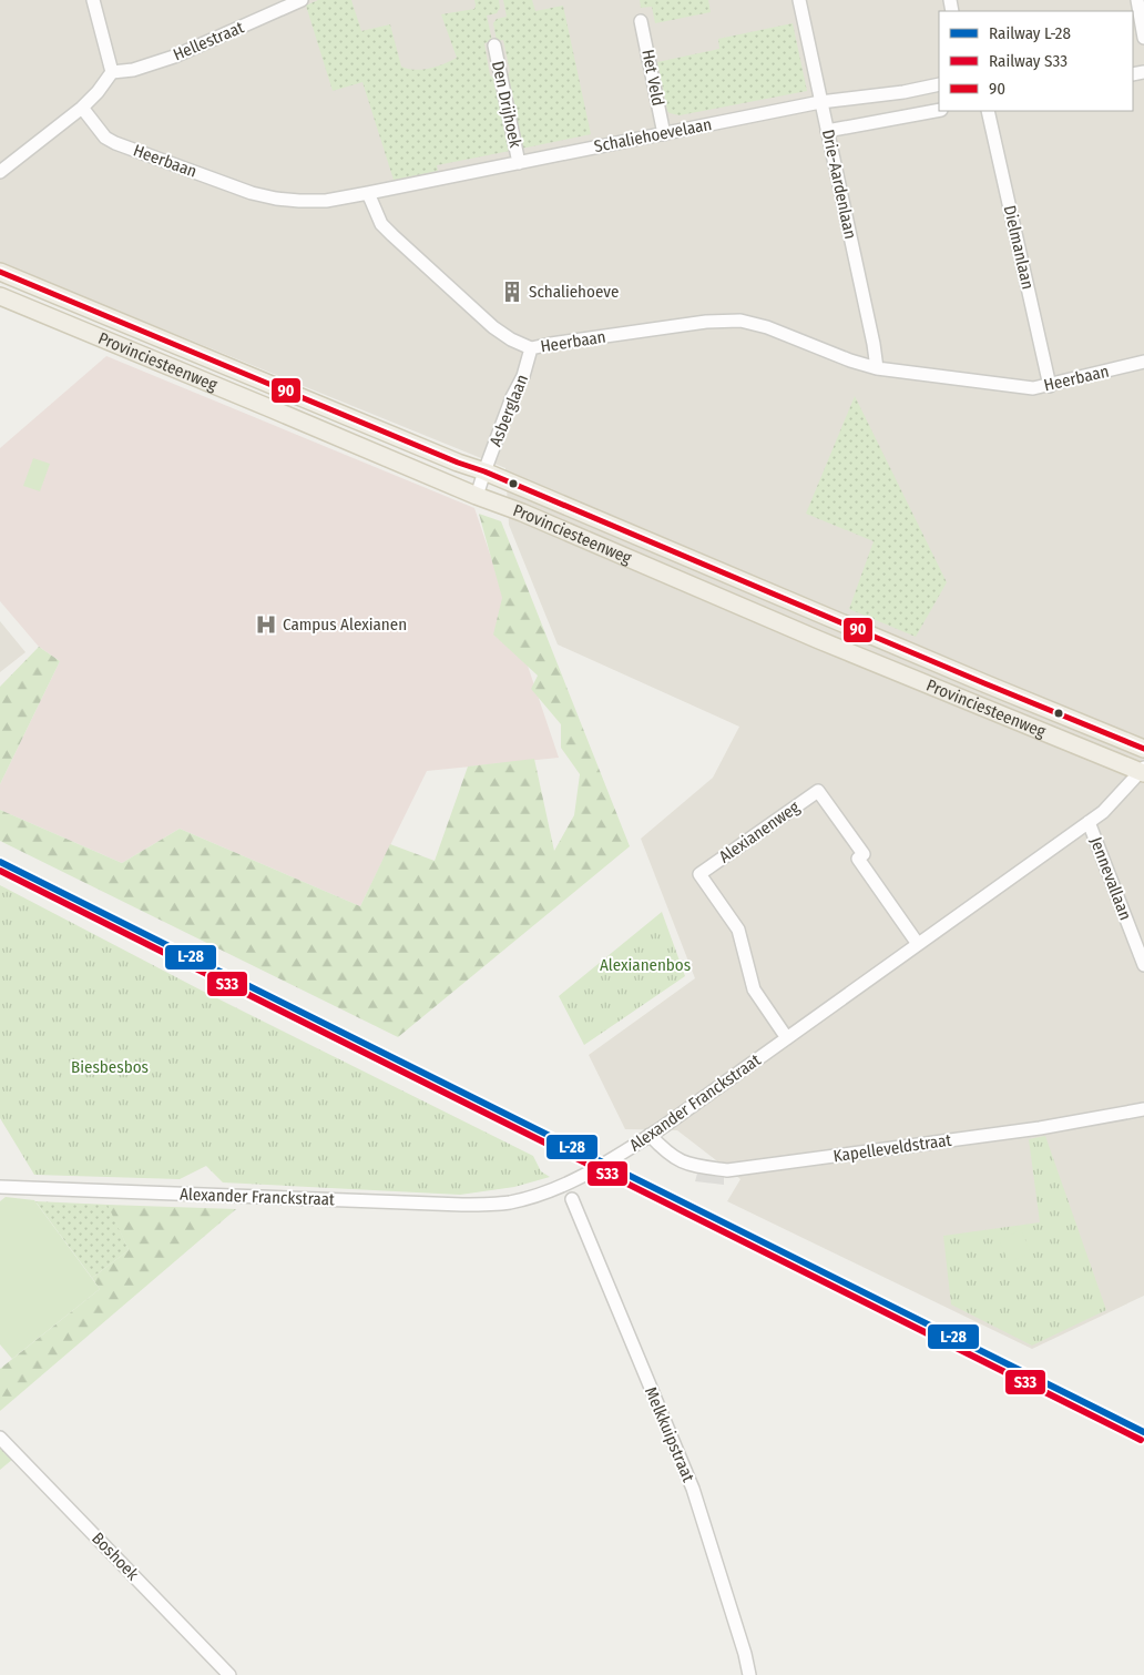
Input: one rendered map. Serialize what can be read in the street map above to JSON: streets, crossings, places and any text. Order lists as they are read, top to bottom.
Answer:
{
  "streets": {
    "main road": ["Provinciesteenweg"],
    "street": [
      "Hellestraat",
      "Het Veld",
      "Den Drijhoek",
      "Schaliehoevelaan",
      "Heerbaan",
      "Drie-Aardenlaan",
      "Dielmanlaan",
      "Asberglaan",
      "Alexianenweg",
      "Jennevallaan",
      "Alexander Franckstraat",
      "Kapelleveldstraat",
      "Melkkuipstraat",
      "Boshoek"
    ]
  },
  "crossings": [
    ["Het Veld", "Schaliehoevelaan"],
    ["Den Drijhoek", "Schaliehoevelaan"],
    ["Schaliehoevelaan", "Heerbaan"],
    ["Schaliehoevelaan", "Drie-Aardenlaan"],
    ["Heerbaan", "Drie-Aardenlaan"],
    ["Heerbaan", "Dielmanlaan"],
    ["Heerbaan", "Asberglaan"],
    ["Provinciesteenweg", "Asberglaan"],
    ["Provinciesteenweg", "Alexander Franckstraat"],
    ["Alexianenweg", "Alexander Franckstraat"],
    ["Jennevallaan", "Alexander Franckstraat"],
    ["Alexander Franckstraat", "Kapelleveldstraat"]
  ],
  "parks": ["Alexianenbos", "Biesbesbos"],
  "places": {
    "building": ["Schaliehoeve"],
    "hospital": ["Campus Alexianen"]
  },
  "lines": ["transit line 90", "rail line L-28", "rail line S33"],
  "legend": ["Railway L-28", "Railway S33", "90"]
}
